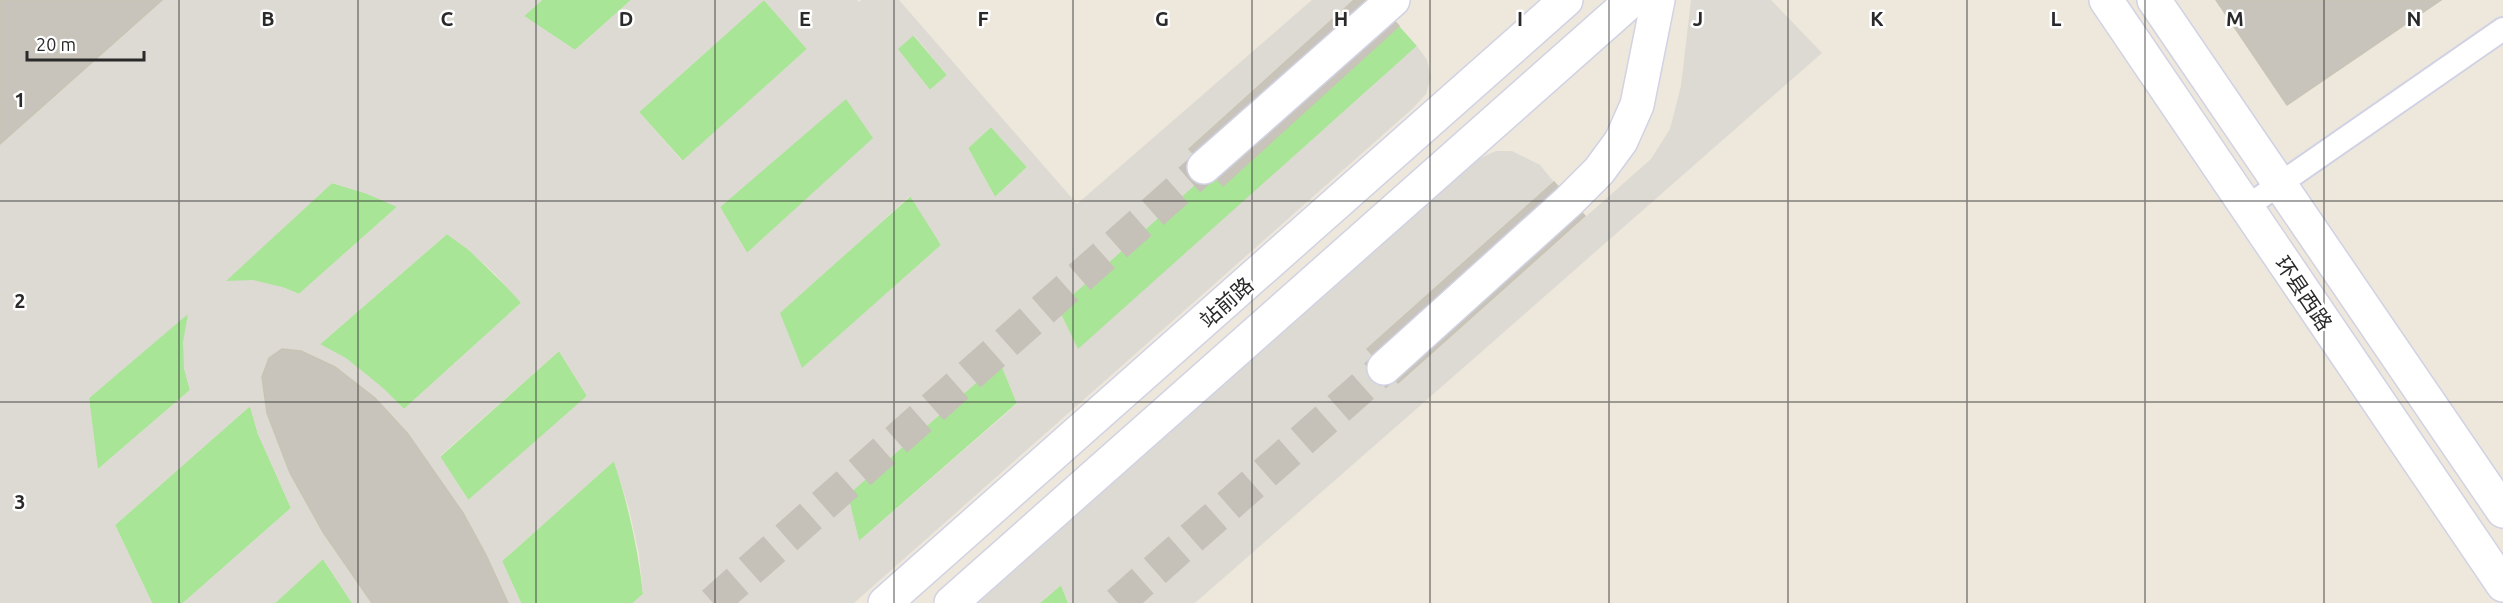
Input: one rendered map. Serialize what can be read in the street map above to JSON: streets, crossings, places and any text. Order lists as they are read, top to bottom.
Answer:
{
  "streets": {
    "street": ["环县西路", "站前路"]
  },
  "scale_bar": "20 m",
  "grid": {
    "columns": [
      "B",
      "C",
      "D",
      "E",
      "F",
      "G",
      "H",
      "I",
      "J",
      "K",
      "L",
      "M",
      "N"
    ],
    "rows": ["1", "2", "3"]
  }
}
